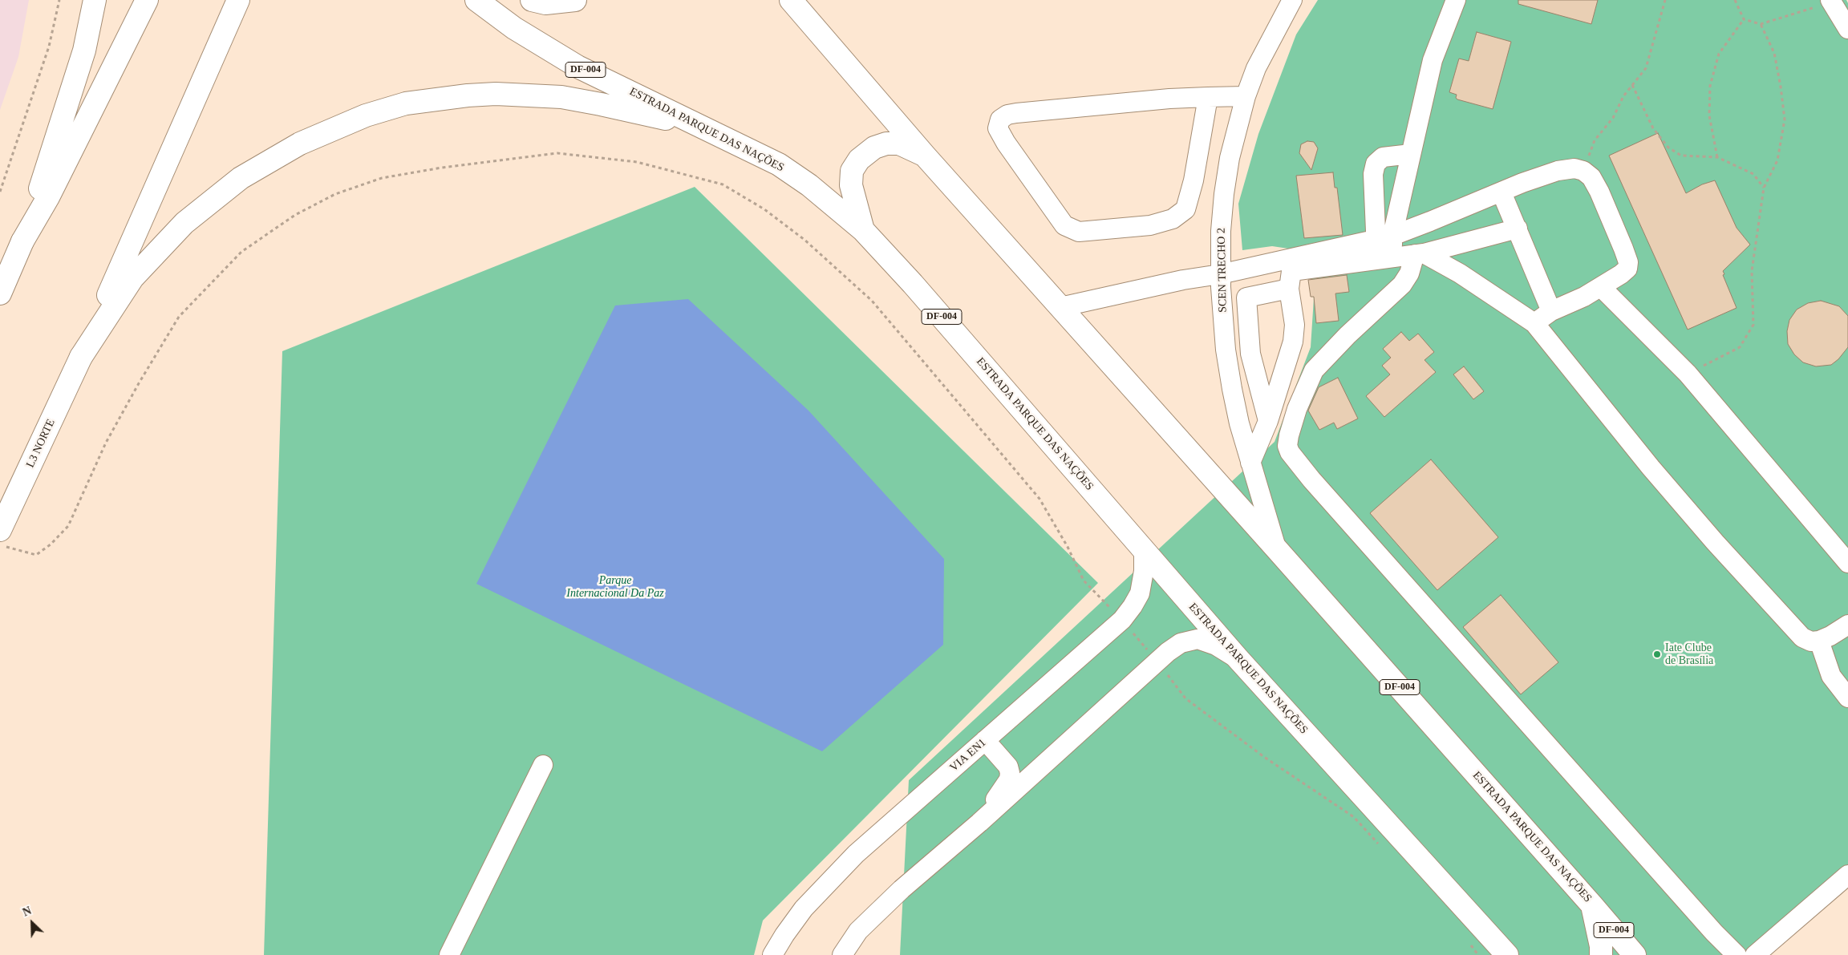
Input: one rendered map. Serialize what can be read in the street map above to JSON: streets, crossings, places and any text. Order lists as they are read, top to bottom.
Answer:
{
  "streets": {
    "main road": ["DF-004", "ESTRADA PARQUE DAS NAÇÕES", "L3 NORTE"],
    "street": ["SCEN TRECHO 2", "VIA EN1"]
  },
  "crossings": [
    ["ESTRADA PARQUE DAS NAÇÕES", "SCEN TRECHO 2"],
    ["ESTRADA PARQUE DAS NAÇÕES", "VIA EN1"]
  ],
  "parks": ["Parque Internacional Da Paz"],
  "places": ["Iate Clube de Brasília"],
  "north": "top left"
}
